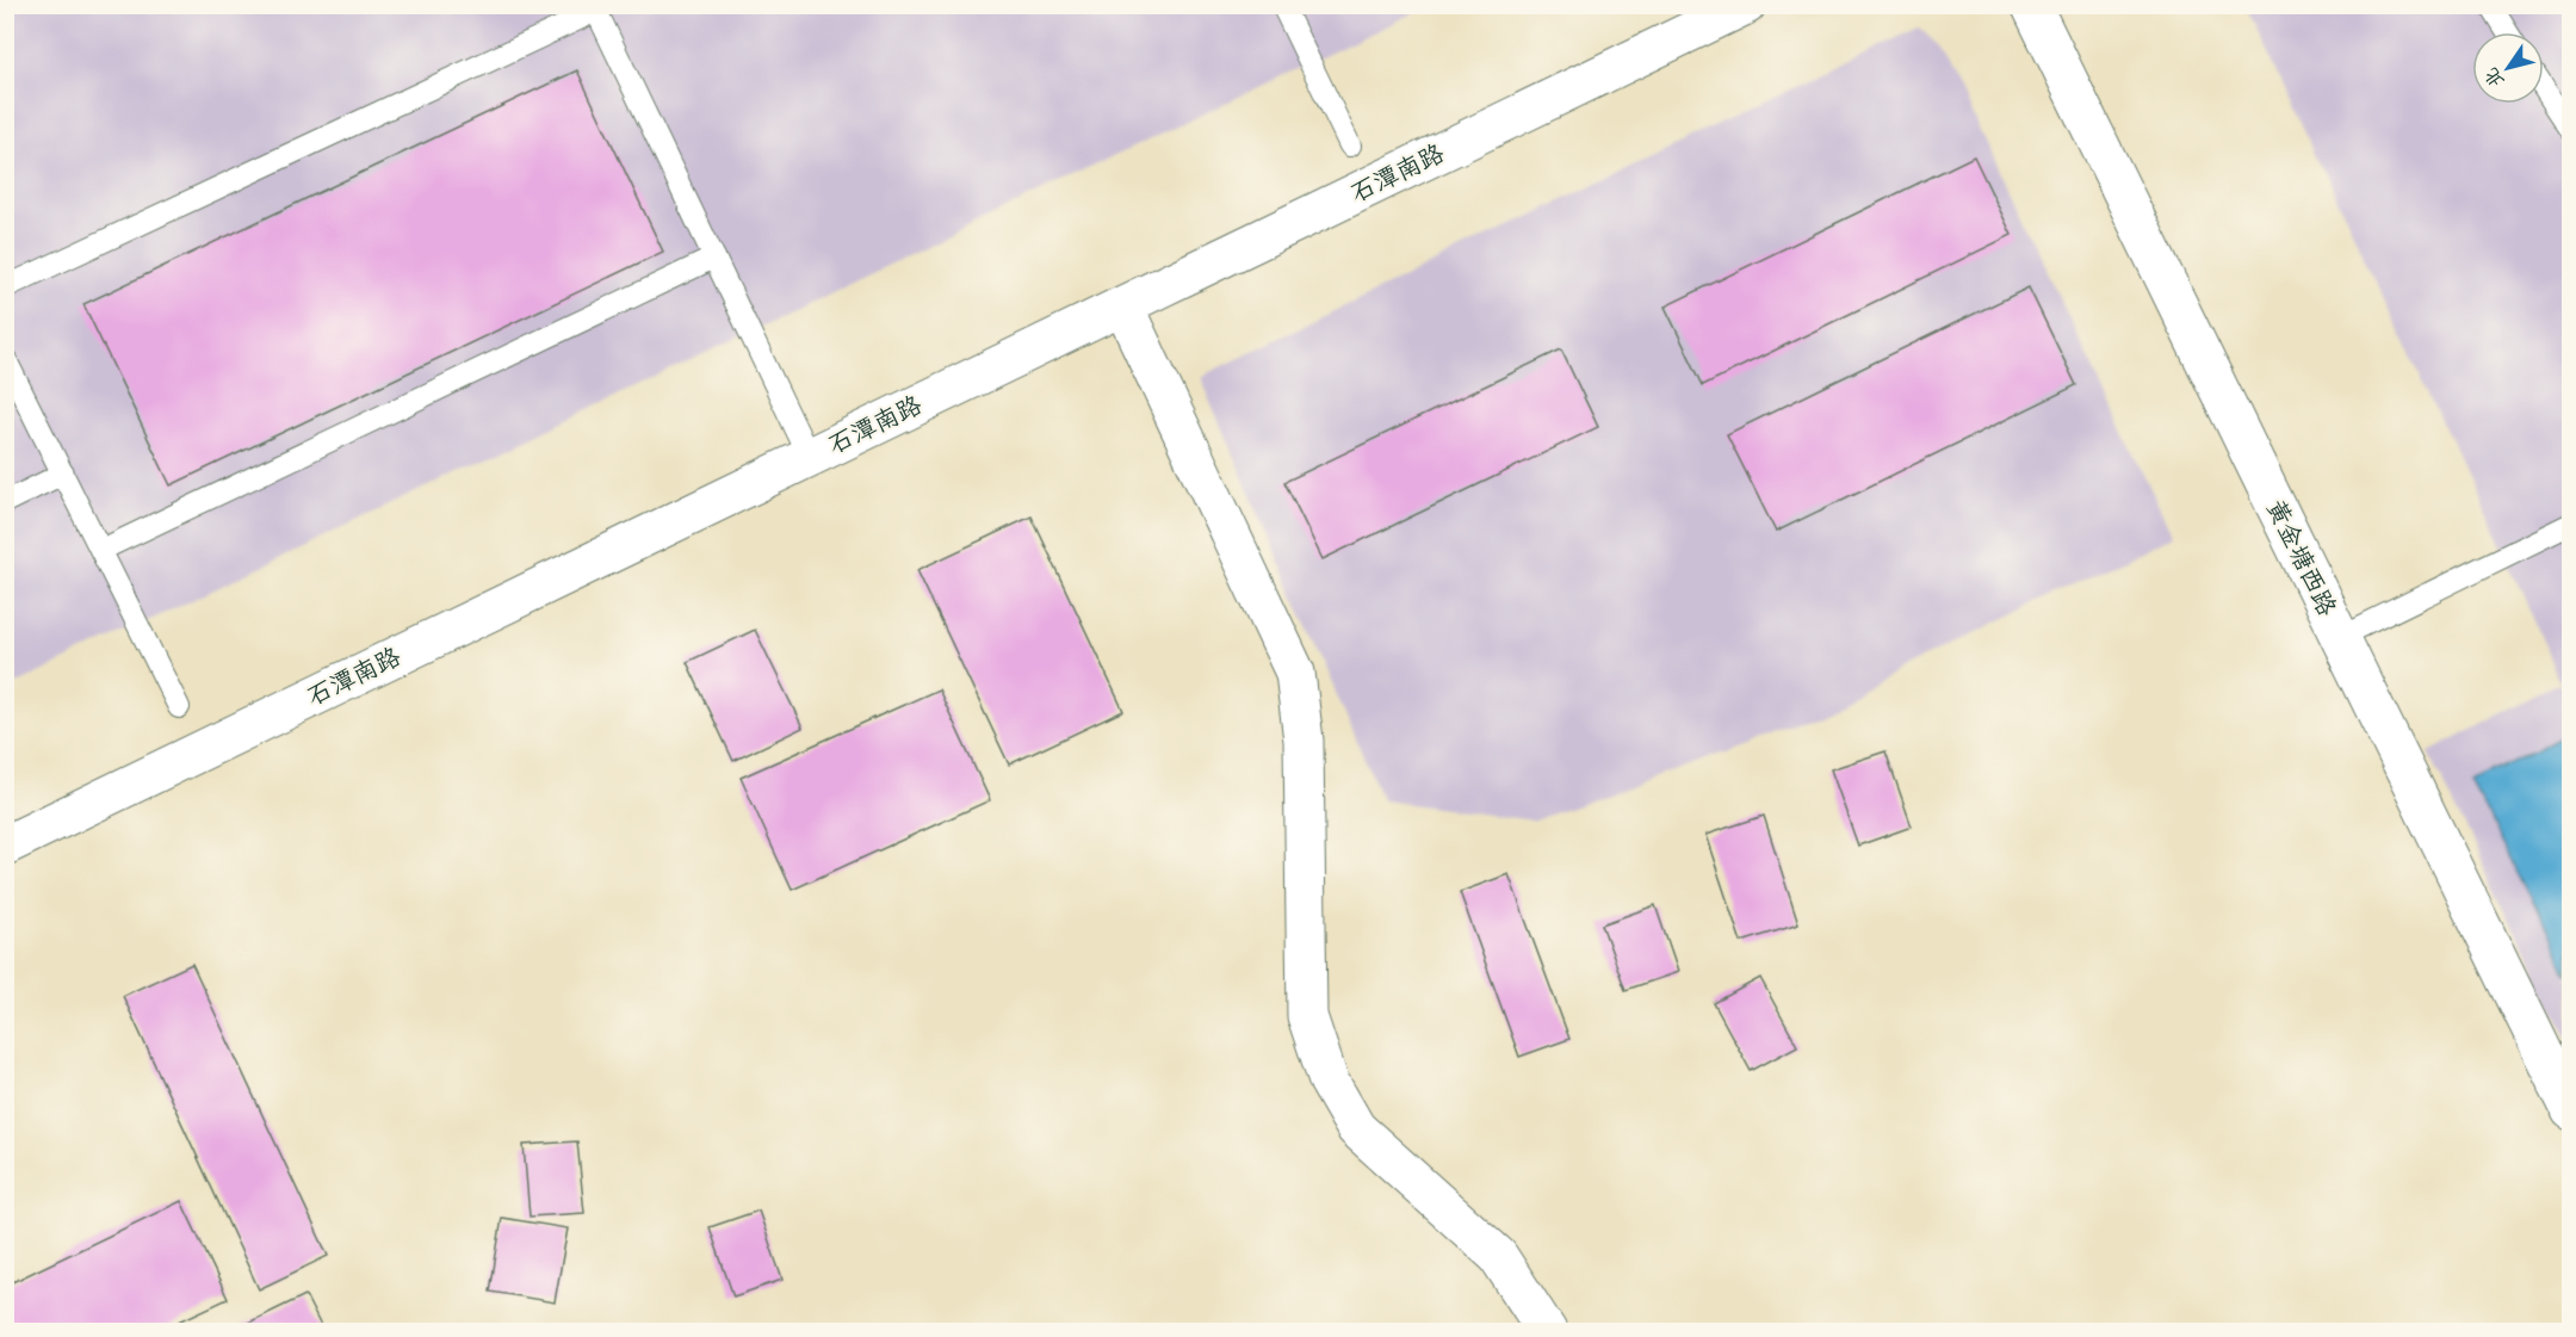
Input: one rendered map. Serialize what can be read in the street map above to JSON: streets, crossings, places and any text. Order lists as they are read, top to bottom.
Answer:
{
  "streets": {
    "street": ["石潭南路", "黄金塘西路"]
  },
  "north": "bottom left"
}
